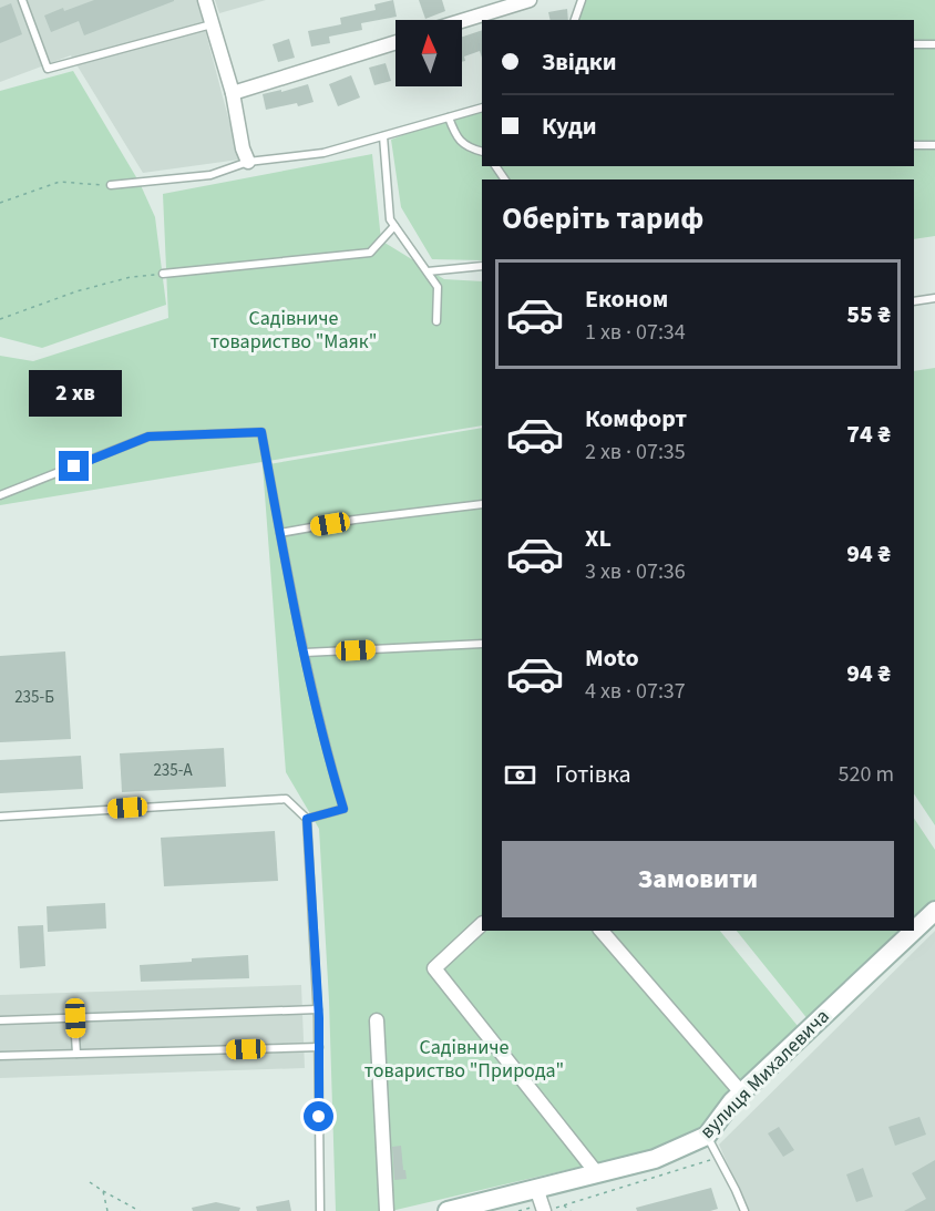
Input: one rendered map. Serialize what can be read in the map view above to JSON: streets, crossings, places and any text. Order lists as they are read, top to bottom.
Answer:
{
  "streets": {
    "street": ["вулиця Михалевича"]
  },
  "parks": ["Садівниче товариство \"Маяк\"", "Садівниче товариство \"Природа\""],
  "house_numbers": ["235-Б", "235-А"],
  "north": "top",
  "page": {
    "banner": ["Звідки", "Куди"],
    "heading": "Оберіть тариф",
    "list": [
      {
        "name": "Економ",
        "note": "1 хв · 07:34",
        "value": "55 ₴"
      },
      {
        "name": "Комфорт",
        "note": "2 хв · 07:35",
        "value": "74 ₴"
      },
      {
        "name": "XL",
        "note": "3 хв · 07:36",
        "value": "94 ₴"
      },
      {
        "name": "Moto",
        "note": "4 хв · 07:37",
        "value": "94 ₴"
      }
    ],
    "bubble": "2 хв",
    "pay": ["Готівка", "520 m"],
    "buttons": "Замовити"
  }
}
